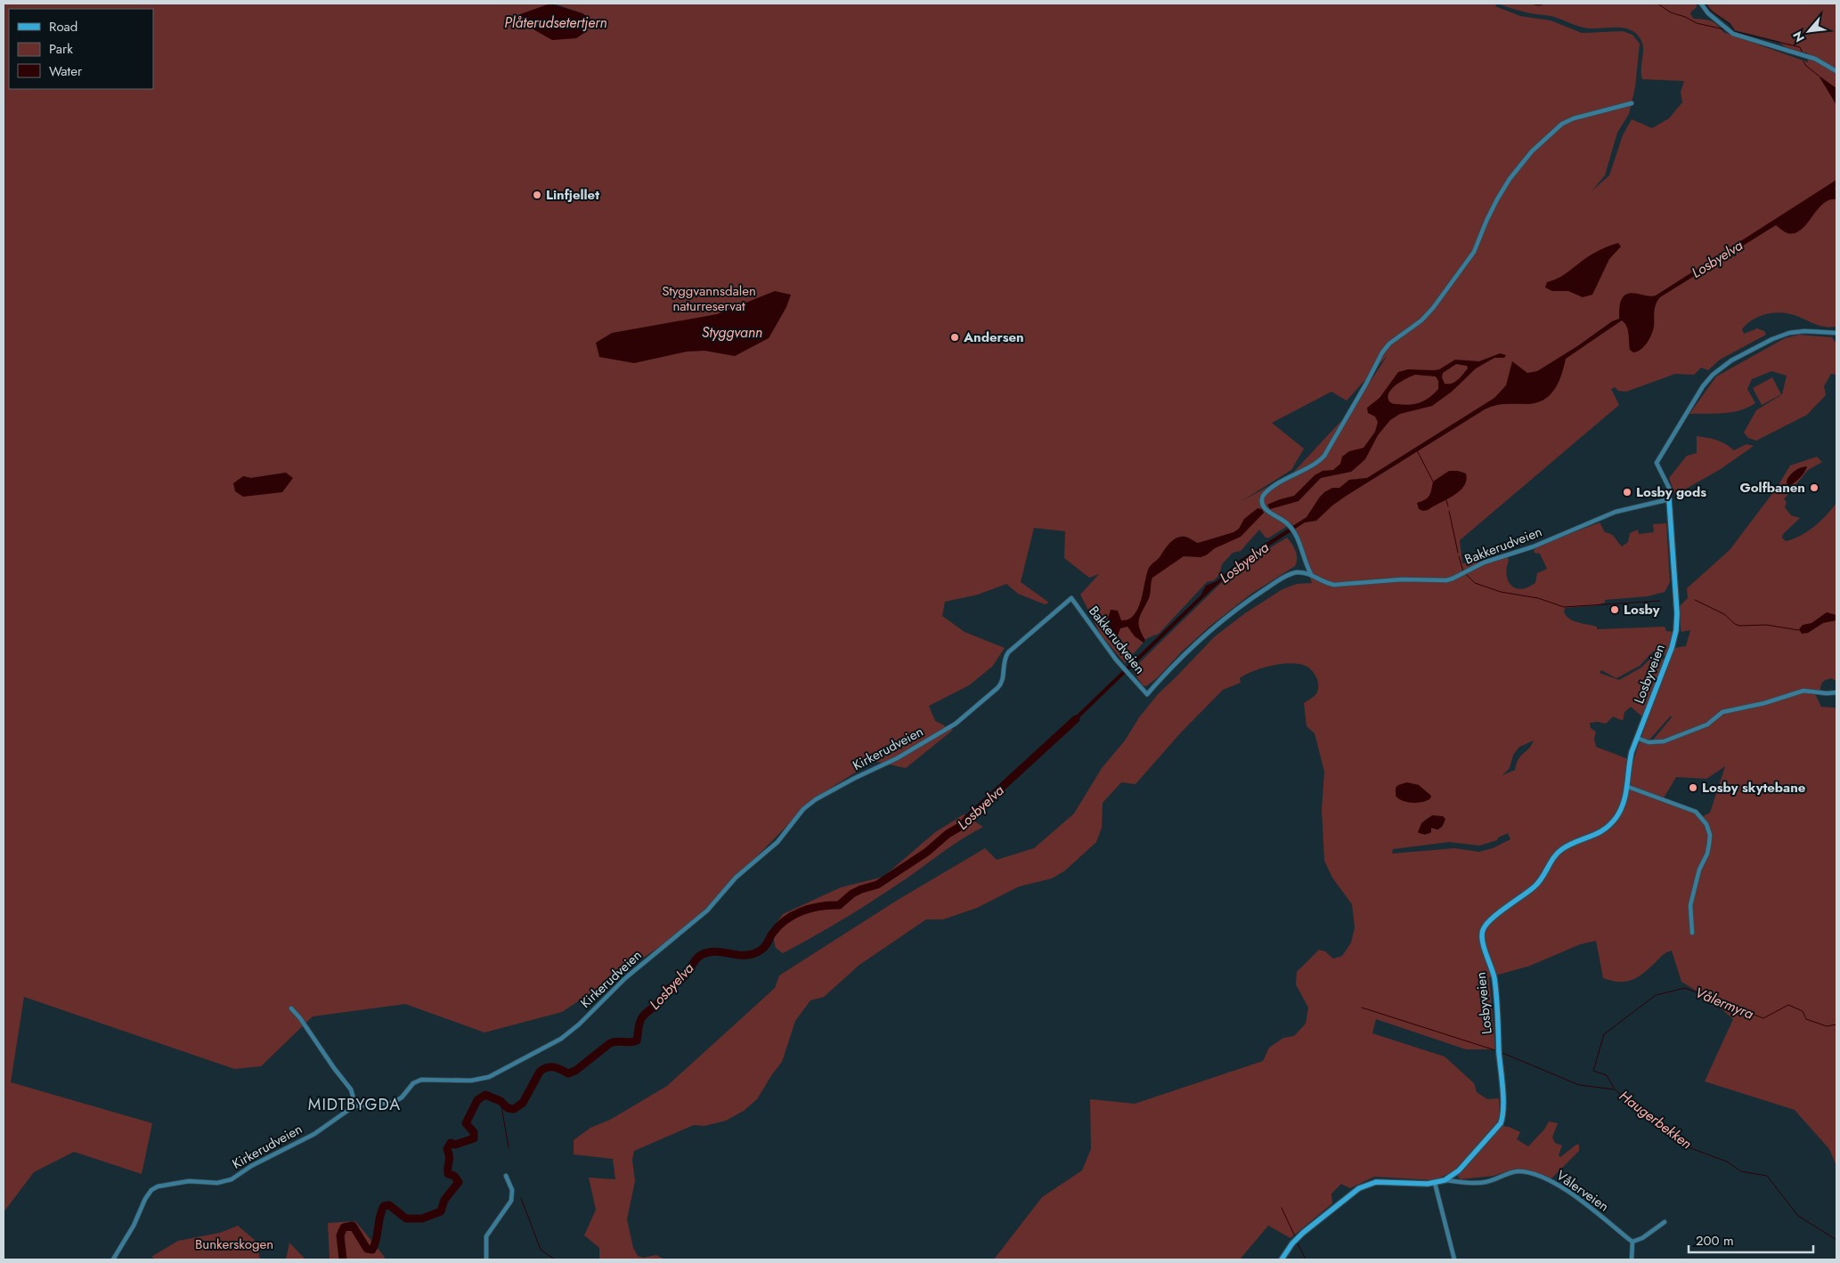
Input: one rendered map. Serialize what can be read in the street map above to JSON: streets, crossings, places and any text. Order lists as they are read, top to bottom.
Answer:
{
  "streets": {
    "main road": ["Losbyveien"],
    "street": ["Bakkerudveien", "Kirkerudveien", "Vålerveien"]
  },
  "crossings": [
    ["Bakkerudveien", "Losbyveien"],
    ["Bakkerudveien", "Kirkerudveien"],
    ["Losbyveien", "Vålerveien"]
  ],
  "districts": ["MIDTBYGDA"],
  "water": [
    "Plåterudsetertjern",
    "Losbyelva",
    "Styggvann",
    "Vålermyra",
    "Haugerbekken"
  ],
  "parks": ["Styggvannsdalen naturreservat", "Bunkerskogen"],
  "places": [
    "Linfjellet",
    "Andersen",
    "Golfbanen",
    "Losby gods",
    "Losby",
    "Losby skytebane"
  ],
  "legend": ["Road", "Park", "Water"],
  "scale_bar": "200 m",
  "north": "bottom left"
}
